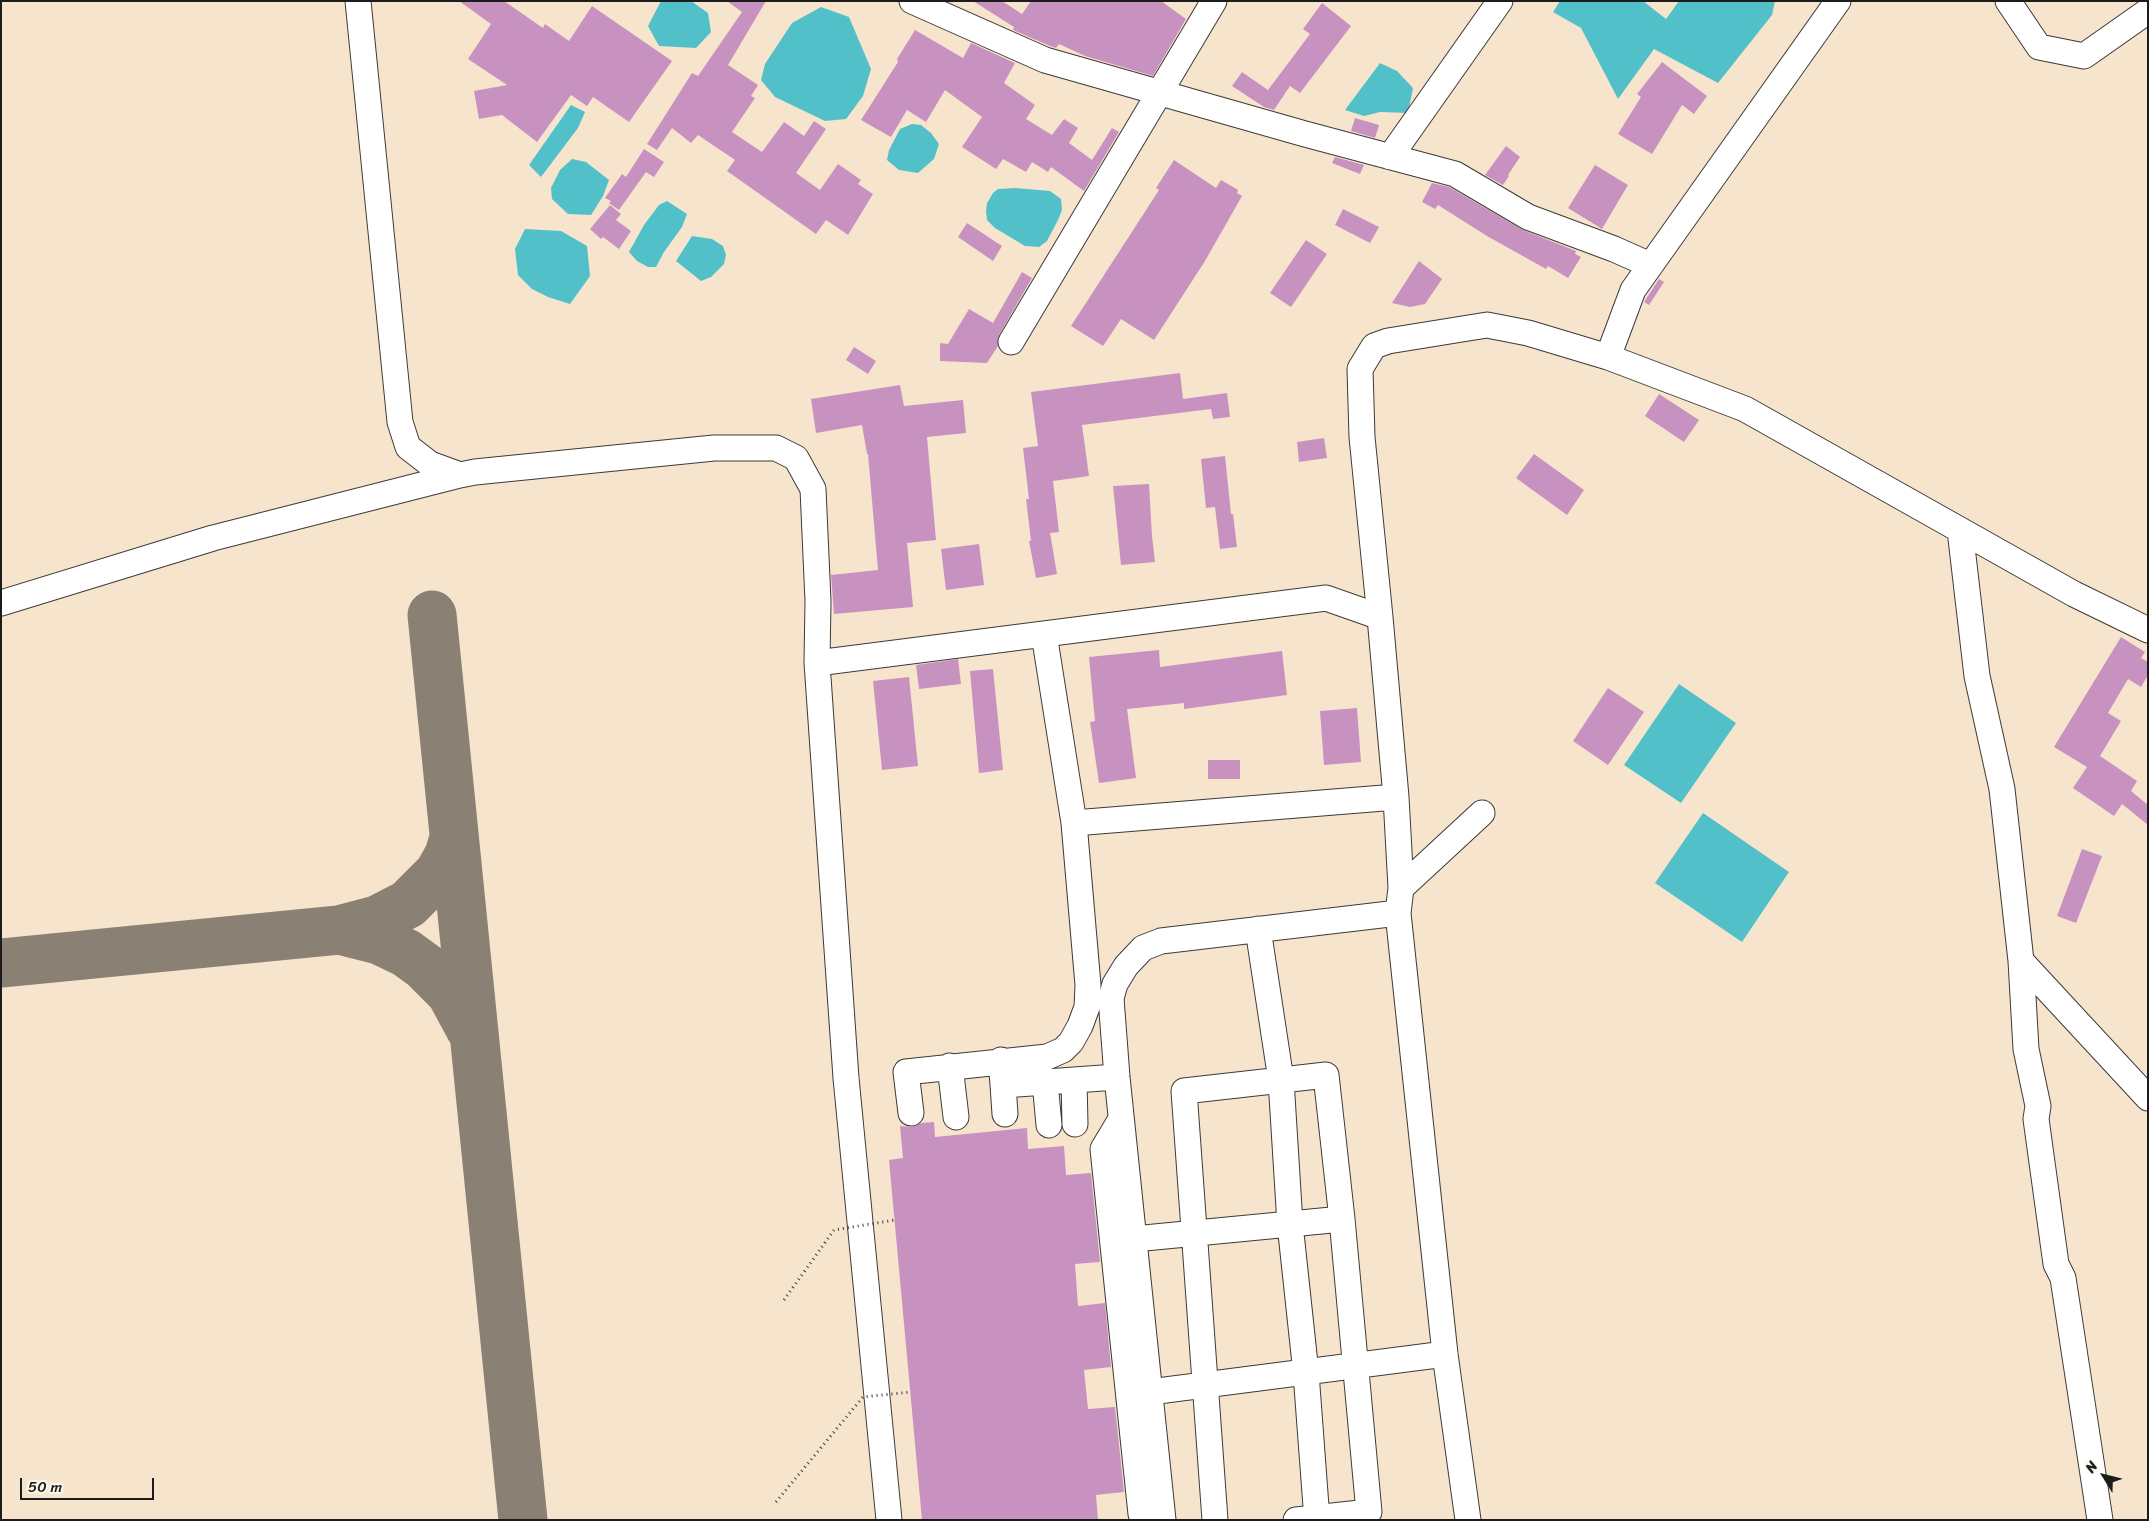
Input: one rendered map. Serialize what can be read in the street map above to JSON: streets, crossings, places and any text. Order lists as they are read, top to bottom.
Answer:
{
  "scale_bar": "50 m",
  "north": "top left"
}
